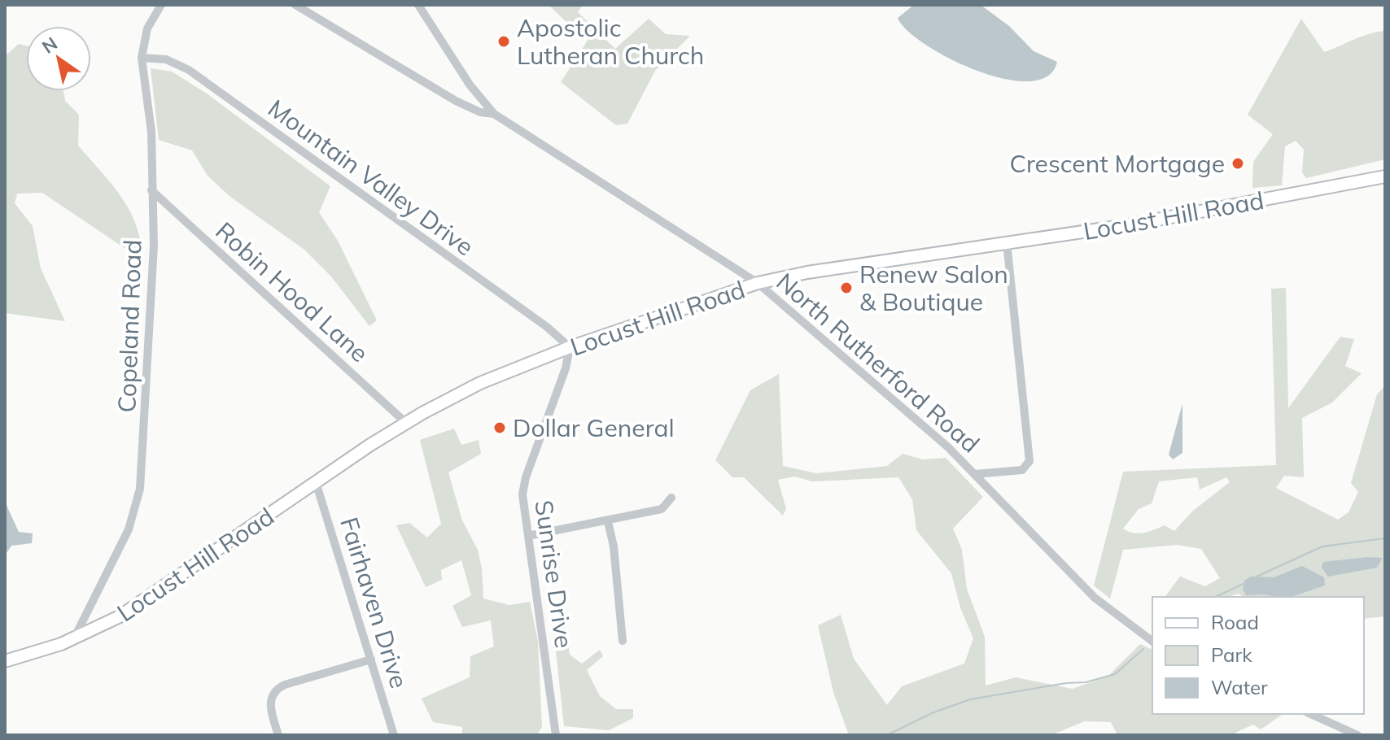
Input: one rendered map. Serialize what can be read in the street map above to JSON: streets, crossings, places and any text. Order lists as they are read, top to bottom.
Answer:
{
  "streets": {
    "main road": ["Locust Hill Road"],
    "street": [
      "Mountain Valley Drive",
      "Robin Hood Lane",
      "Copeland Road",
      "North Rutherford Road",
      "Sunrise Drive",
      "Fairhaven Drive"
    ]
  },
  "crossings": [
    ["Mountain Valley Drive", "Locust Hill Road"],
    ["Mountain Valley Drive", "Copeland Road"],
    ["Mountain Valley Drive", "Sunrise Drive"],
    ["Locust Hill Road", "Robin Hood Lane"],
    ["Locust Hill Road", "Copeland Road"],
    ["Locust Hill Road", "North Rutherford Road"],
    ["Locust Hill Road", "Sunrise Drive"],
    ["Locust Hill Road", "Fairhaven Drive"],
    ["Robin Hood Lane", "Copeland Road"]
  ],
  "places": [
    "Apostolic Lutheran Church",
    "Crescent Mortgage",
    "Renew Salon & Boutique",
    "Dollar General"
  ],
  "legend": ["Road", "Park", "Water"],
  "north": "top left"
}
